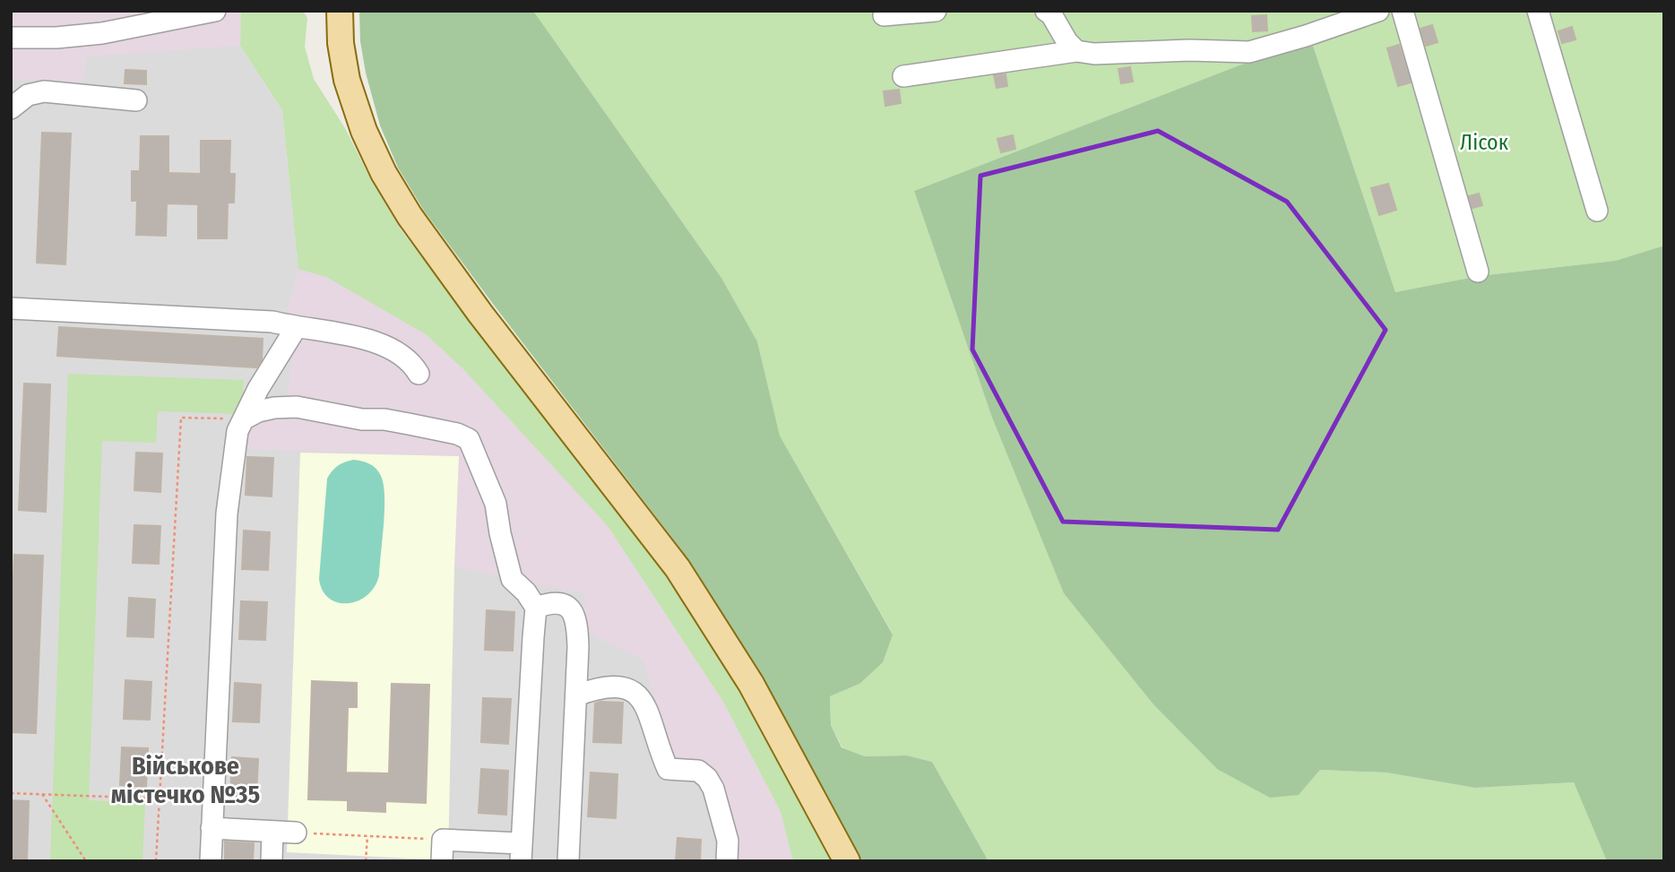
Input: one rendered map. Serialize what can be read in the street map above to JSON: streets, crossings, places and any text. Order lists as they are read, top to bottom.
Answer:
{
  "districts": ["Військове містечко №35"],
  "parks": ["Лісок"]
}
